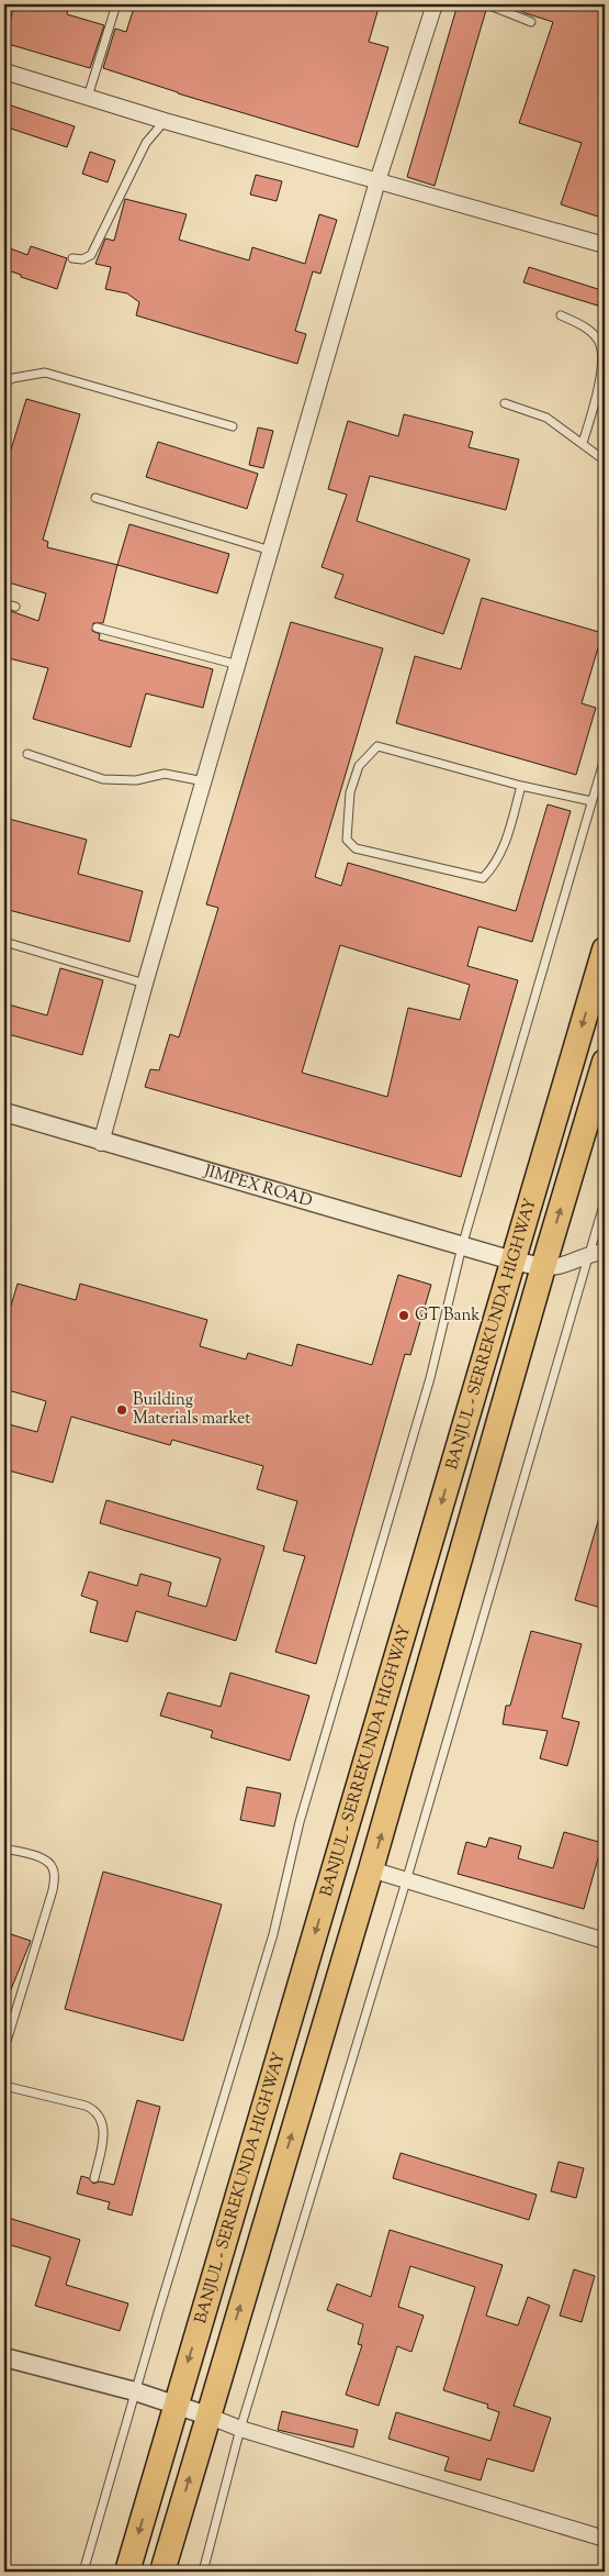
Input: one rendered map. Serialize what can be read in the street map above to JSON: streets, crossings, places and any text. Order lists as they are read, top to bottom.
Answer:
{
  "streets": {
    "highway": ["BANJUL - SERREKUNDA HIGHWAY"],
    "street": ["JIMPEX ROAD"]
  },
  "crossings": [
    ["JIMPEX ROAD", "BANJUL - SERREKUNDA HIGHWAY"]
  ],
  "places": ["GT Bank", "Building Materials market"]
}
